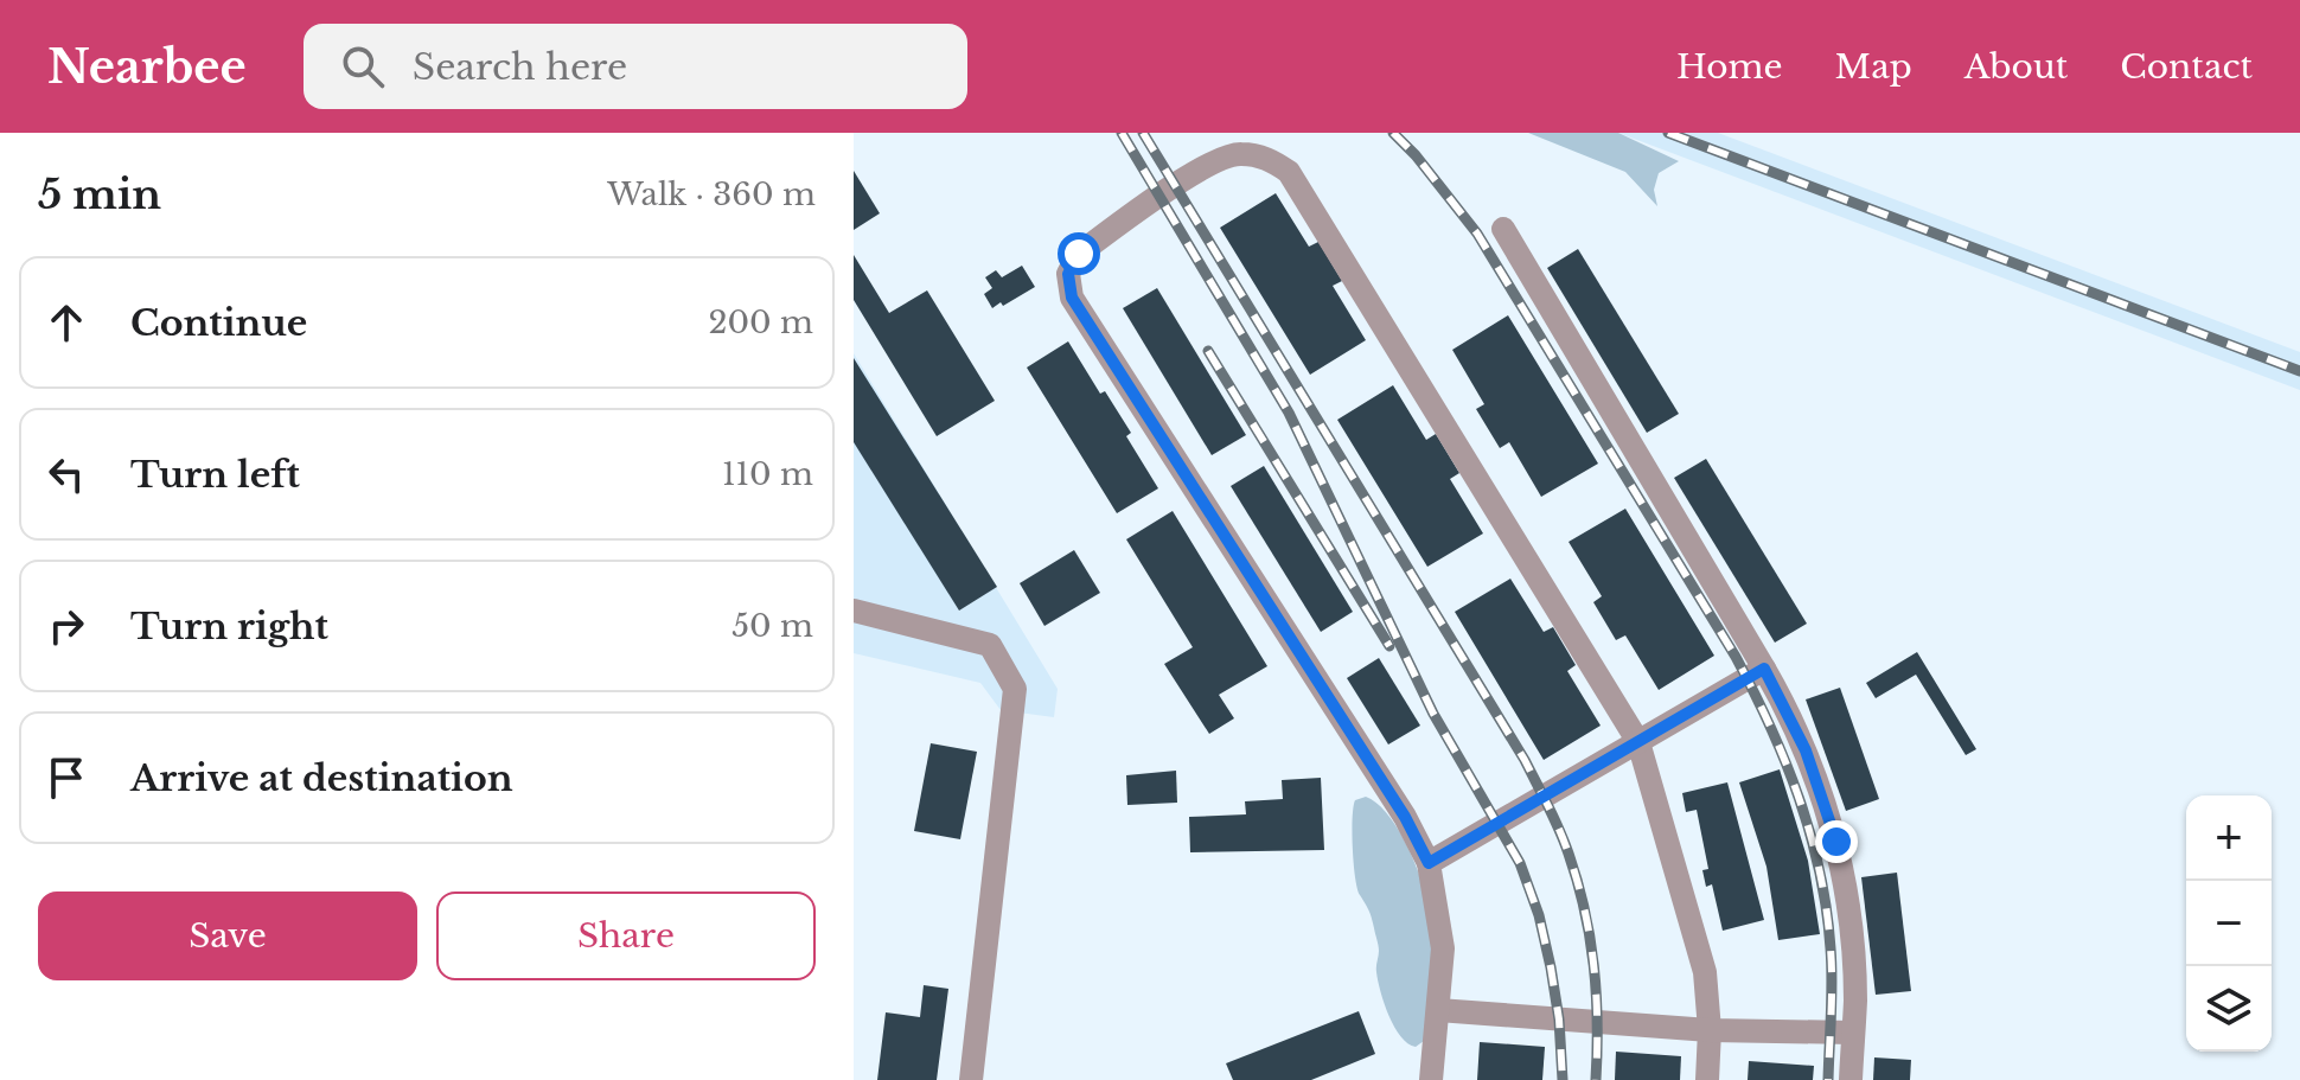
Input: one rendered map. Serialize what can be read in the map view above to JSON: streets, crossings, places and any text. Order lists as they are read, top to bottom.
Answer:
{
  "page": {
    "header": "Nearbee",
    "search": "Search here",
    "nav": [
      "Home",
      "Map",
      "About",
      "Contact"
    ],
    "heading": ["5 min", "Walk · 360 m"],
    "list": [
      ["Continue", "200 m"],
      ["Turn left", "110 m"],
      ["Turn right", "50 m"],
      "Arrive at destination"
    ],
    "map_buttons": ["+", "−"],
    "buttons": ["Save", "Share"]
  }
}
